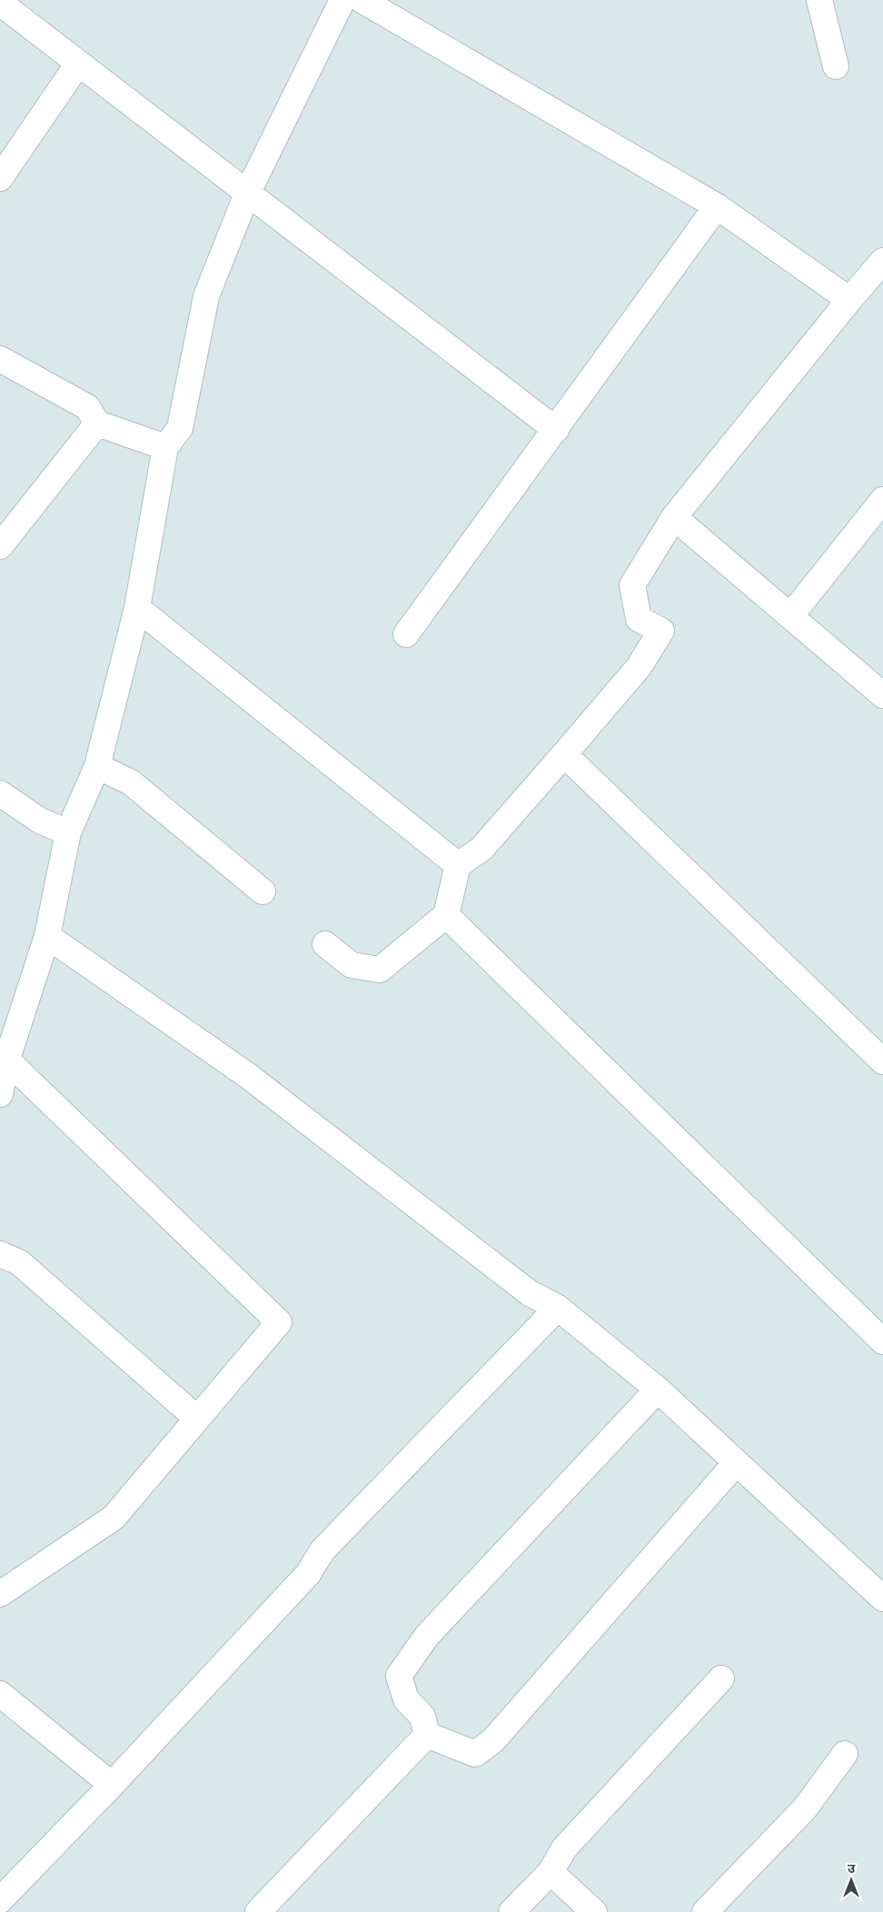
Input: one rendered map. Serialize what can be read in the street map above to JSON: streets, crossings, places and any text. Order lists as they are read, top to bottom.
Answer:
{
  "north": "top"
}
